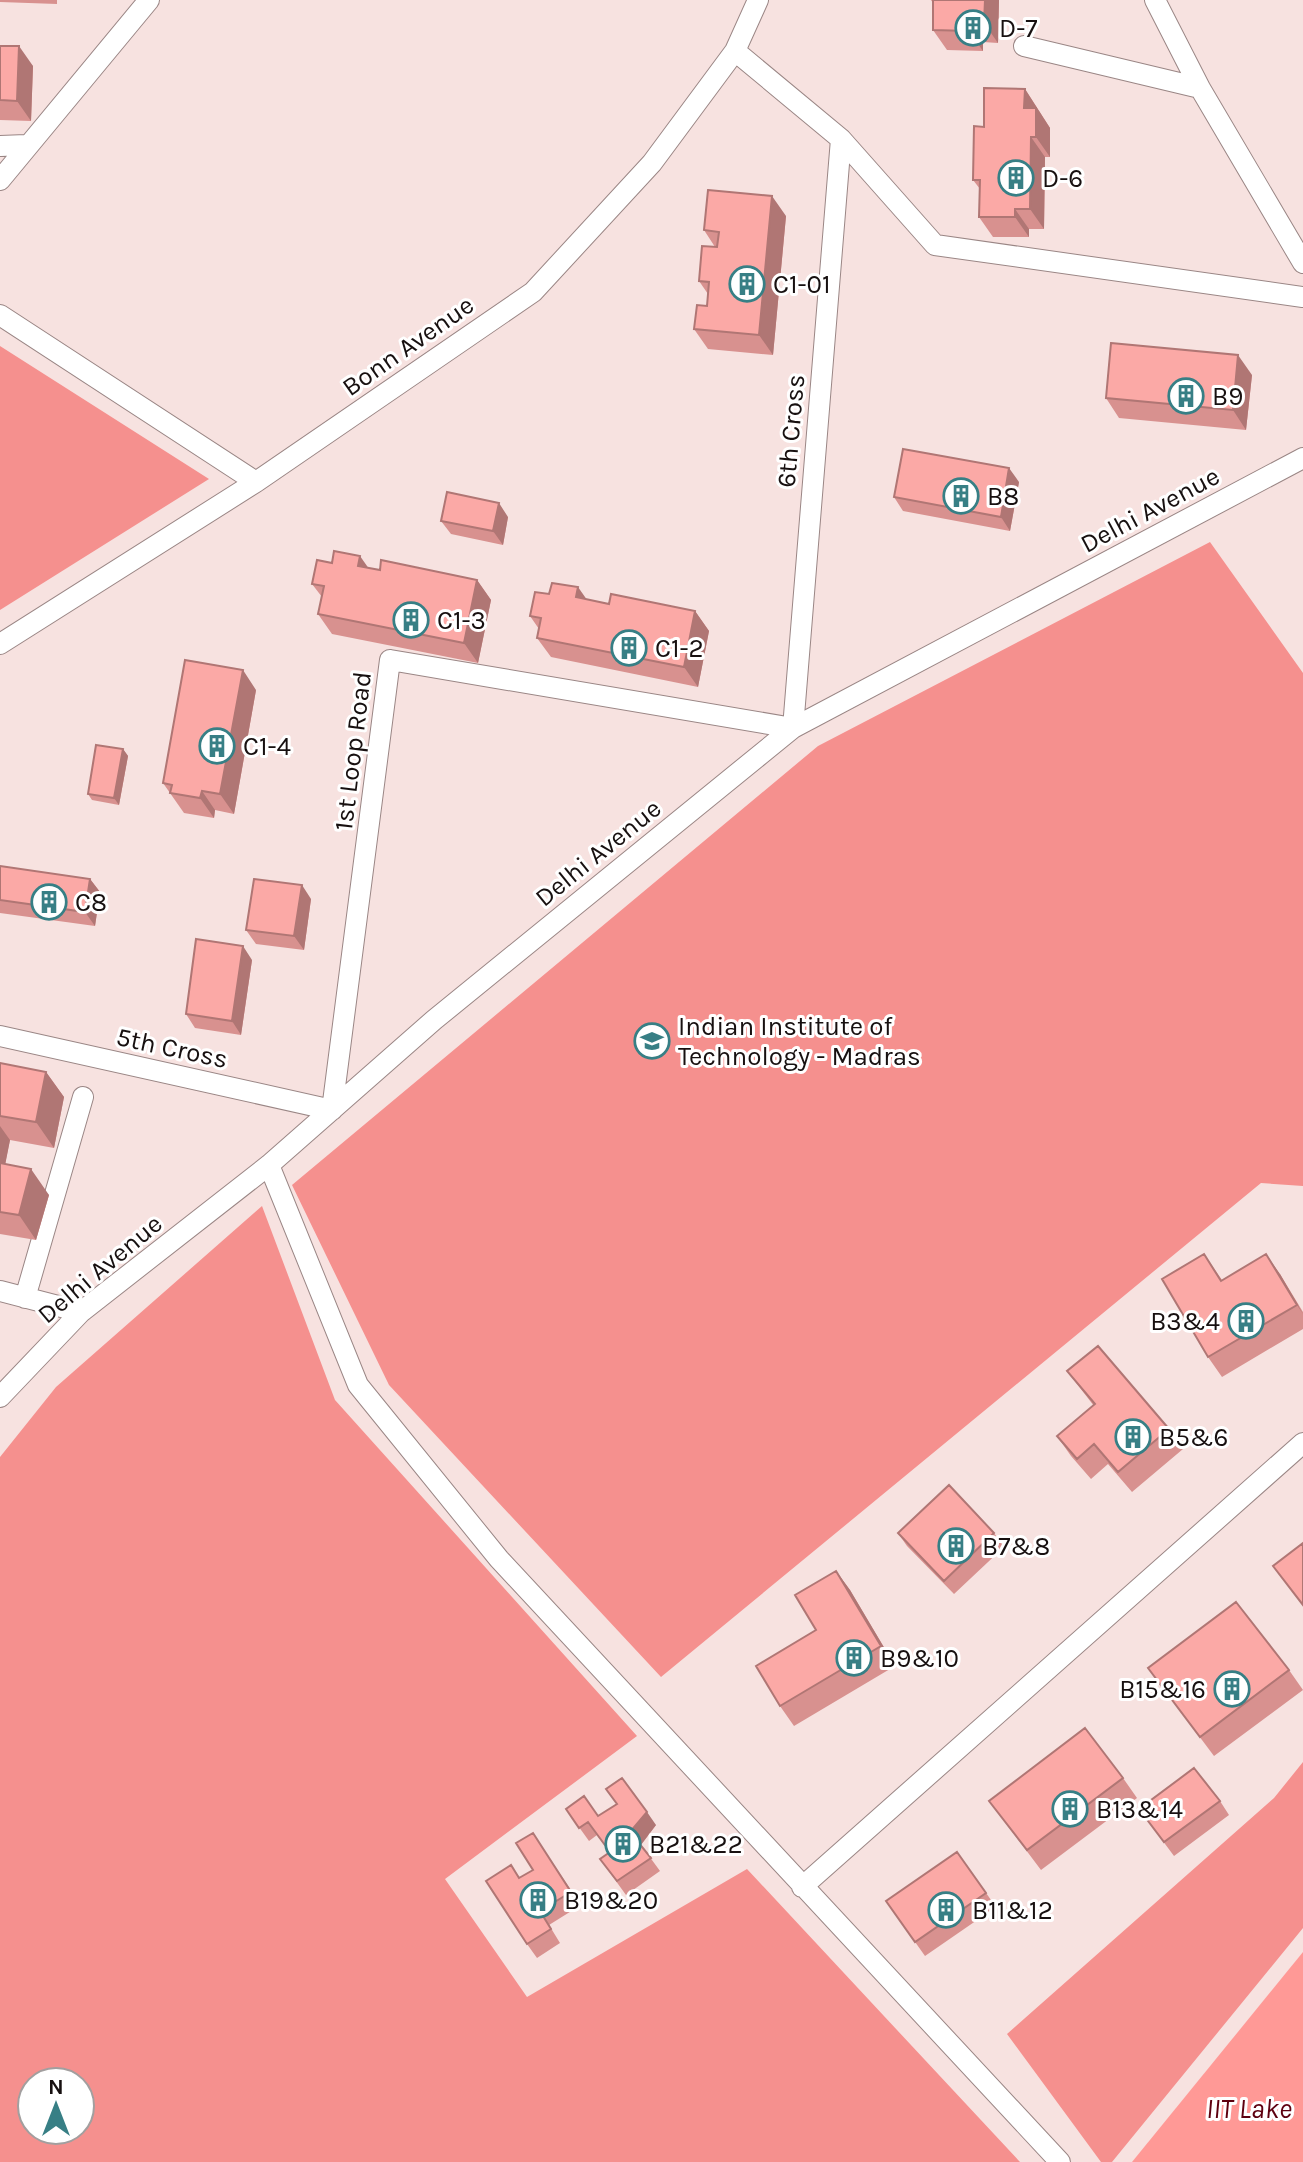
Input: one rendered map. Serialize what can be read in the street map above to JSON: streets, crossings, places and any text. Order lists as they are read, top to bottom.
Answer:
{
  "streets": {
    "lane": [
      "Bonn Avenue",
      "6th Cross",
      "Delhi Avenue",
      "1st Loop Road",
      "5th Cross"
    ]
  },
  "crossings": [
    ["6th Cross", "Delhi Avenue"],
    ["6th Cross", "1st Loop Road"],
    ["Delhi Avenue", "1st Loop Road"],
    ["Delhi Avenue", "5th Cross"],
    ["1st Loop Road", "5th Cross"]
  ],
  "water": ["IIT Lake"],
  "places": {
    "building": [
      "D-7",
      "D-6",
      "C1-01",
      "B9",
      "B8",
      "C1-3",
      "C1-2",
      "C1-4",
      "C8",
      "B3&4",
      "B5&6",
      "B7&8",
      "B9&10",
      "B15&16",
      "B13&14",
      "B21&22",
      "B19&20",
      "B11&12"
    ],
    "school or university": ["Indian Institute of Technology - Madras"]
  },
  "north": "top"
}
